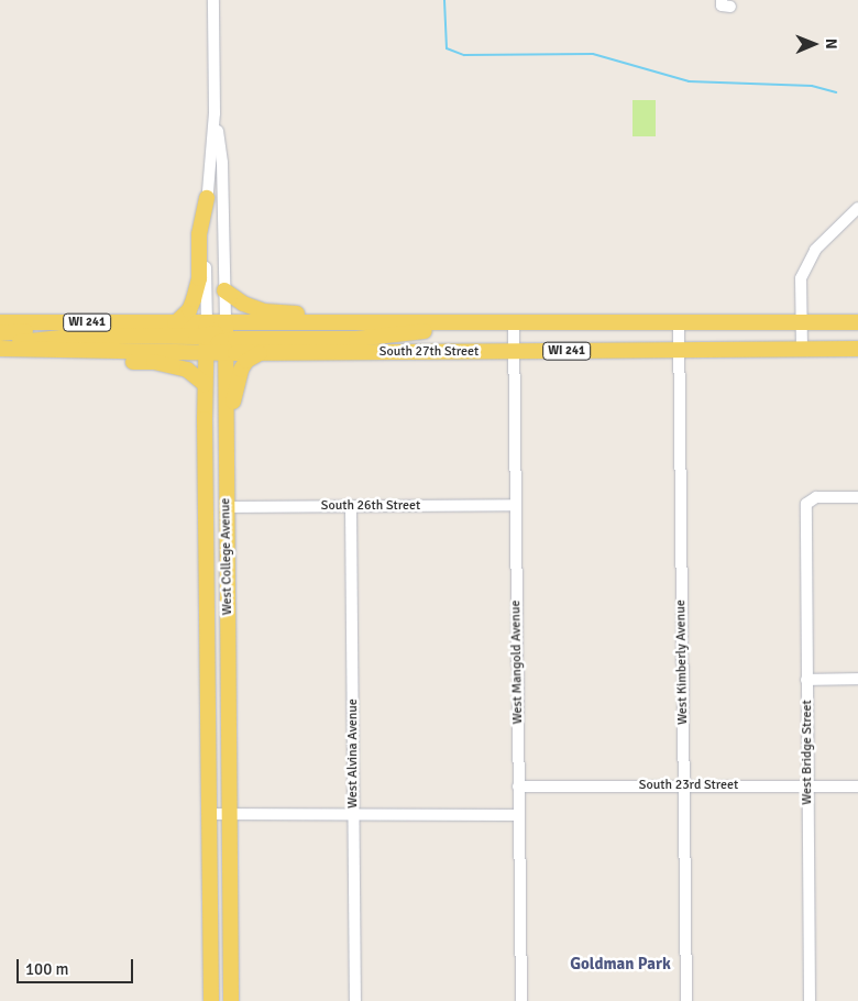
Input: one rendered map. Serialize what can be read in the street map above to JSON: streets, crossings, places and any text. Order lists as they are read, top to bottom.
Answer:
{
  "streets": {
    "main road": ["WI 241", "South 27th Street", "West College Avenue"],
    "street": [
      "South 26th Street",
      "West Mangold Avenue",
      "West Kimberly Avenue",
      "West Bridge Street",
      "West Alvina Avenue",
      "South 23rd Street"
    ]
  },
  "crossings": [
    ["South 27th Street", "West College Avenue"],
    ["South 27th Street", "West Mangold Avenue"],
    ["South 27th Street", "West Kimberly Avenue"],
    ["South 26th Street", "West College Avenue"],
    ["South 26th Street", "West Mangold Avenue"],
    ["South 26th Street", "West Alvina Avenue"],
    ["West Mangold Avenue", "South 23rd Street"],
    ["West Kimberly Avenue", "South 23rd Street"],
    ["West Bridge Street", "South 23rd Street"]
  ],
  "districts": ["Goldman Park"],
  "scale_bar": "100 m",
  "north": "right"
}
